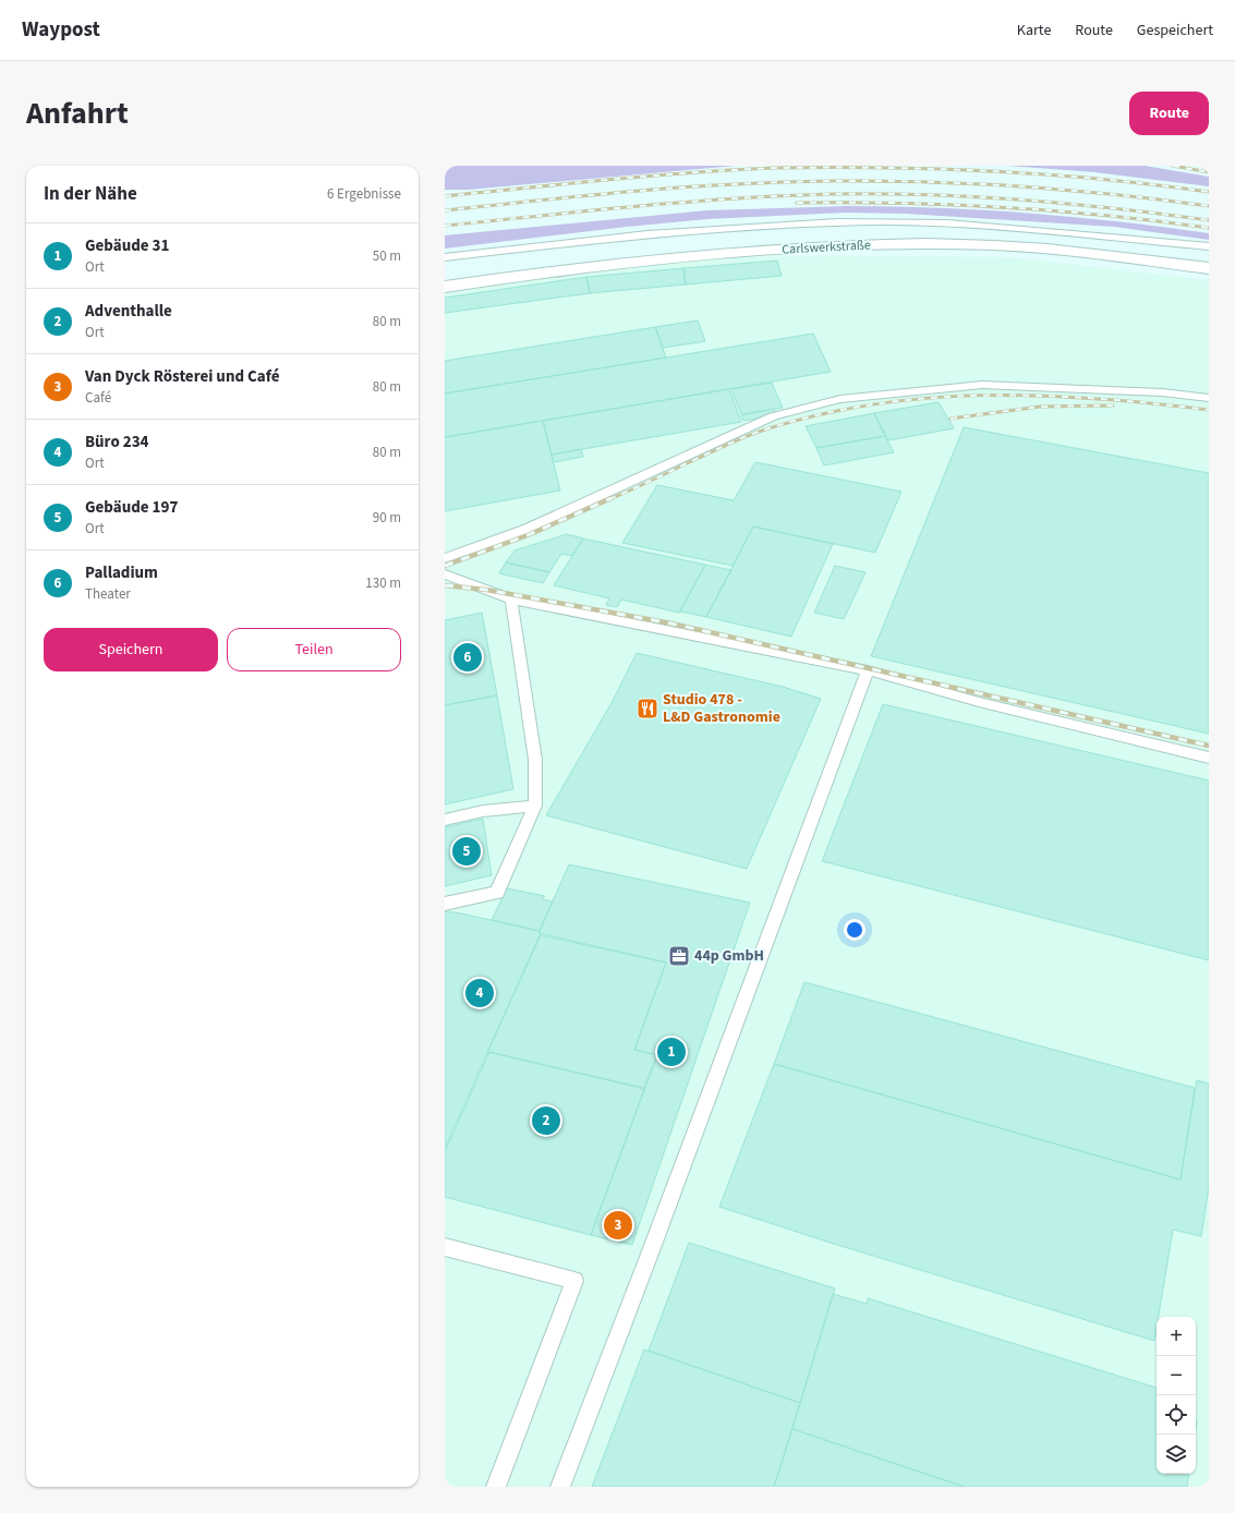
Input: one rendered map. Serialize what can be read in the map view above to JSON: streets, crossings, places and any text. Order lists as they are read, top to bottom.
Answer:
{
  "streets": {
    "street": ["Carlswerkstraße"]
  },
  "places": {
    "restaurant": ["Studio 478 - L&D Gastronomie"],
    "office": ["44p GmbH"]
  },
  "page": {
    "header": "Waypost",
    "nav": ["Karte", "Route", "Gespeichert"],
    "title": "Anfahrt",
    "buttons": [
      "Route",
      ["Speichern", "Teilen"]
    ],
    "heading": ["In der Nähe", "6 Ergebnisse"],
    "list": [
      {
        "mark": "1",
        "name": "Gebäude 31",
        "note": "Ort",
        "value": "50 m"
      },
      {
        "mark": "2",
        "name": "Adventhalle",
        "note": "Ort",
        "value": "80 m"
      },
      {
        "mark": "3",
        "name": "Van Dyck Rösterei und Café",
        "note": "Café",
        "value": "80 m"
      },
      {
        "mark": "4",
        "name": "Büro 234",
        "note": "Ort",
        "value": "80 m"
      },
      {
        "mark": "5",
        "name": "Gebäude 197",
        "note": "Ort",
        "value": "90 m"
      },
      {
        "mark": "6",
        "name": "Palladium",
        "note": "Theater",
        "value": "130 m"
      }
    ],
    "pins": [
      "6",
      "5",
      "4",
      "1",
      "2",
      "3"
    ],
    "map_buttons": ["+", "−"]
  }
}
